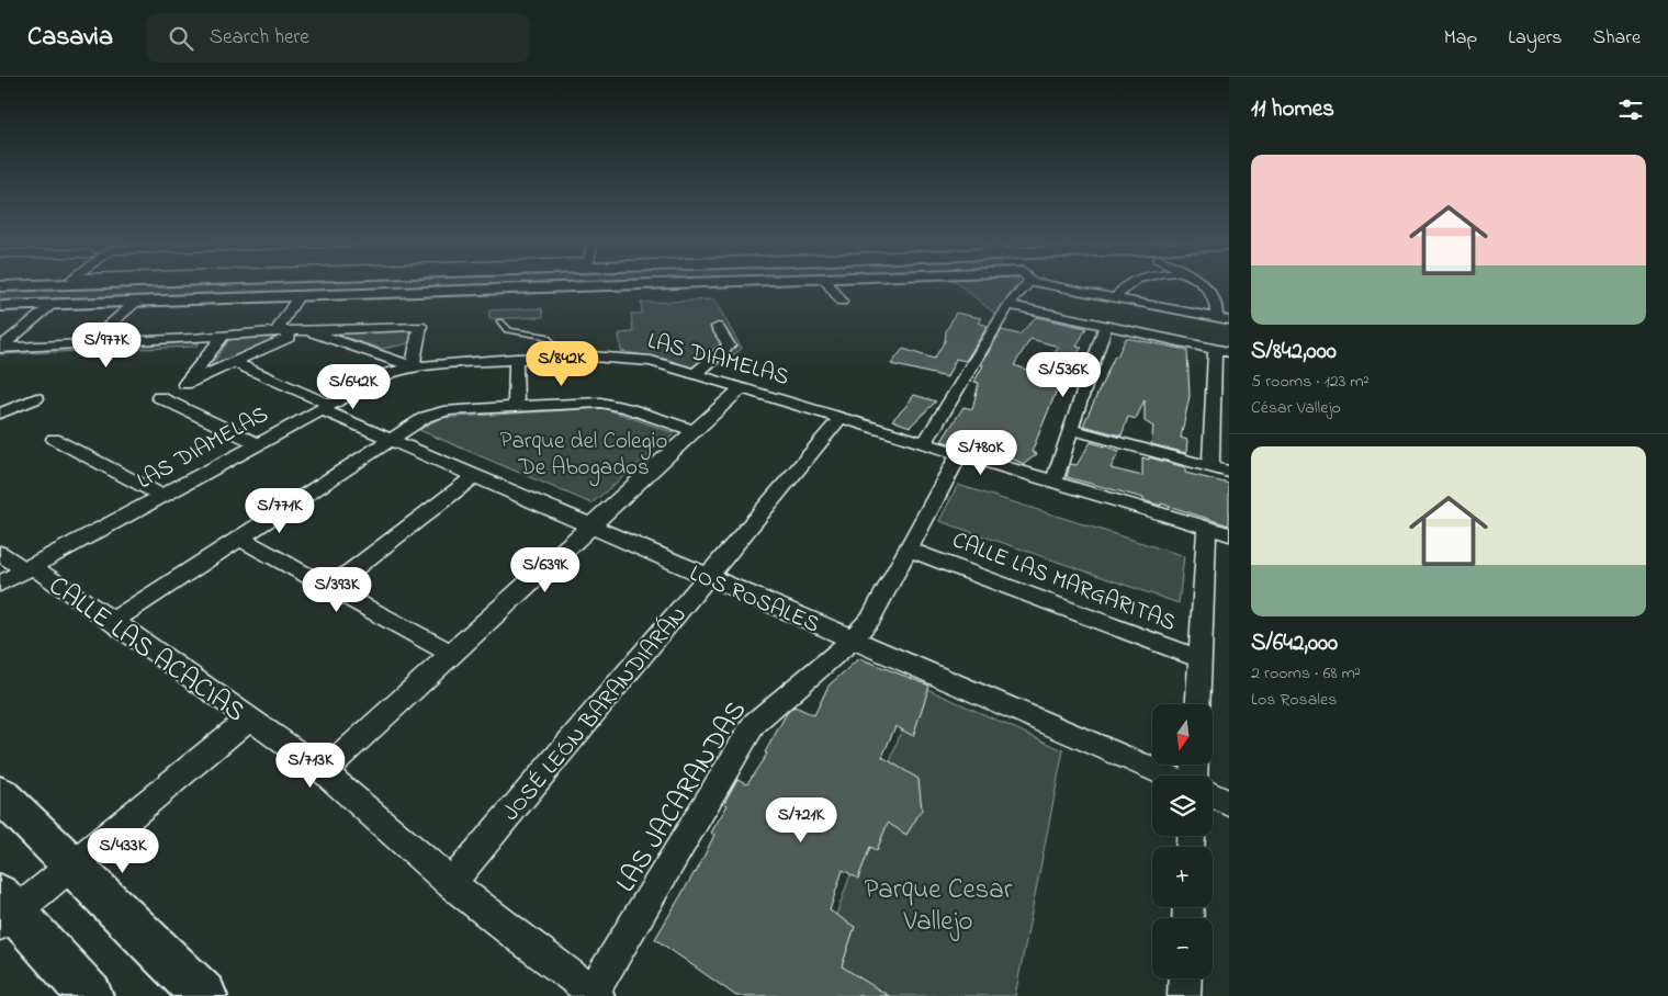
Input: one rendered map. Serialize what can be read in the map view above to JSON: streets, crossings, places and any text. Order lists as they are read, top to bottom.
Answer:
{
  "streets": {
    "street": [
      "LAS DIAMELAS",
      "CALLE LAS MARGARITAS",
      "LOS ROSALES",
      "CALLE LAS ACACIAS",
      "JOSÉ LEÓN BARANDIARÁN",
      "LAS JACARANDAS"
    ]
  },
  "crossings": [
    ["LAS DIAMELAS", "LOS ROSALES"],
    ["LAS DIAMELAS", "CALLE LAS ACACIAS"],
    ["LAS DIAMELAS", "JOSÉ LEÓN BARANDIARÁN"],
    ["LAS DIAMELAS", "LAS JACARANDAS"],
    ["CALLE LAS MARGARITAS", "LAS JACARANDAS"],
    ["LOS ROSALES", "JOSÉ LEÓN BARANDIARÁN"],
    ["LOS ROSALES", "LAS JACARANDAS"],
    ["CALLE LAS ACACIAS", "JOSÉ LEÓN BARANDIARÁN"],
    ["CALLE LAS ACACIAS", "LAS JACARANDAS"]
  ],
  "parks": ["Parque del Colegio De Abogados", "Parque Cesar Vallejo"],
  "north": "bottom",
  "page": {
    "header": "Casavia",
    "search": "Search here",
    "nav": ["Map", "Layers", "Share"],
    "heading": "11 homes",
    "list": [
      {
        "name": "S/842,000",
        "note": "5 rooms · 123 m² · César Vallejo"
      },
      {
        "name": "S/642,000",
        "note": "2 rooms · 68 m² · Los Rosales"
      }
    ],
    "price": [
      "S/977K",
      "S/842K",
      "S/536K",
      "S/642K",
      "S/780K",
      "S/771K",
      "S/639K",
      "S/393K",
      "S/713K",
      "S/721K",
      "S/433K"
    ],
    "map_buttons": ["+", "−"]
  }
}
